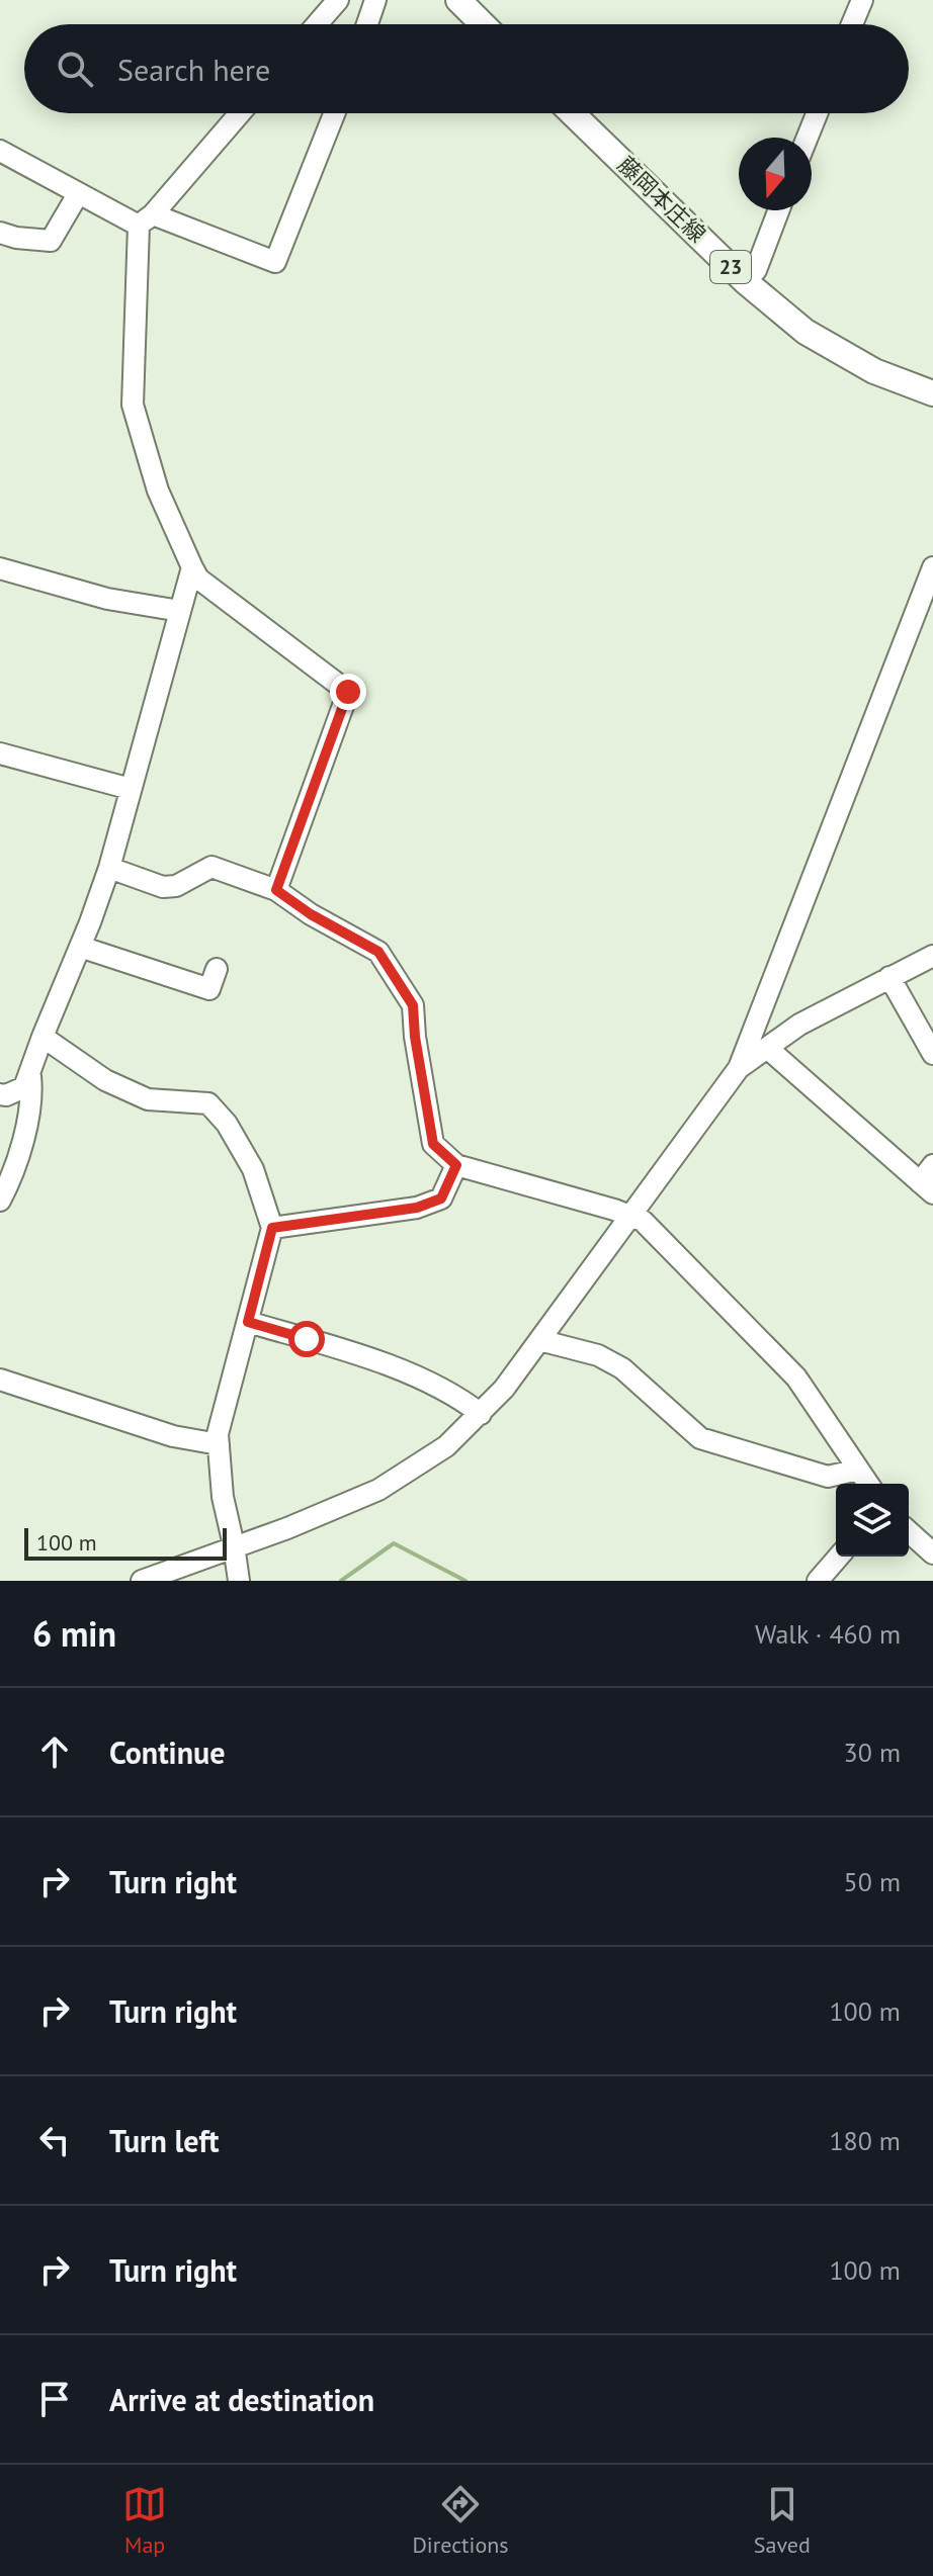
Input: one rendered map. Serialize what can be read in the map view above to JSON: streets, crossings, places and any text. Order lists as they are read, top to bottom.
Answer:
{
  "streets": {
    "main road": ["藤岡本庄線", "23"]
  },
  "scale_bar": "100 m",
  "north": "bottom",
  "page": {
    "search": "Search here",
    "scale": "100 m",
    "heading": ["6 min", "Walk · 460 m"],
    "list": [
      ["Continue", "30 m"],
      ["Turn right", "50 m"],
      ["Turn right", "100 m"],
      ["Turn left", "180 m"],
      ["Turn right", "100 m"],
      "Arrive at destination"
    ],
    "nav": ["Map", "Directions", "Saved"]
  }
}
